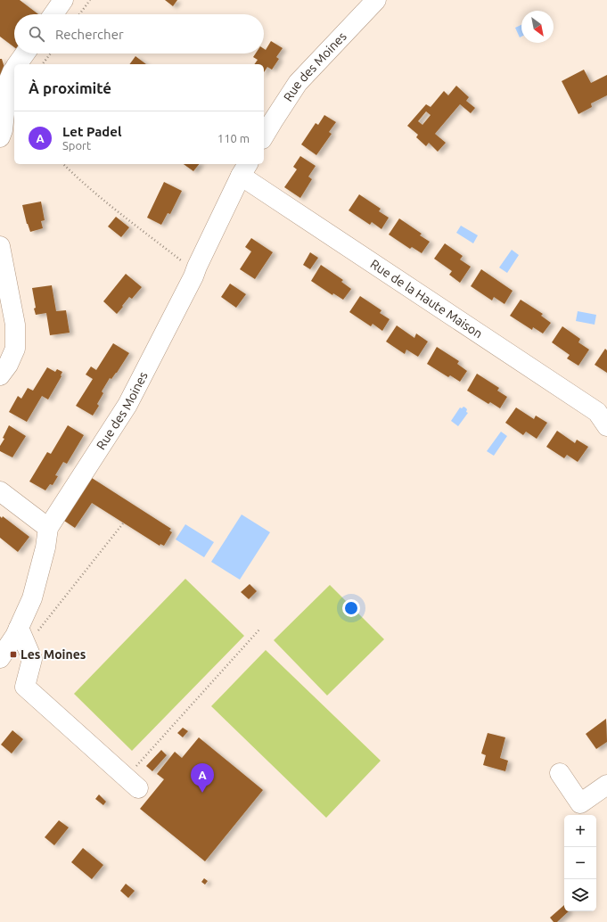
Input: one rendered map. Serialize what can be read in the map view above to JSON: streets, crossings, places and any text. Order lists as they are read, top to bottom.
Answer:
{
  "streets": {
    "street": ["Rue des Moines", "Rue de la Haute Maison"]
  },
  "crossings": [
    ["Rue des Moines", "Rue de la Haute Maison"]
  ],
  "places": {
    "transit": ["Les Moines"]
  },
  "north": "bottom right",
  "page": {
    "search": "Rechercher",
    "heading": "À proximité",
    "list": [
      {
        "mark": "A",
        "name": "Let Padel",
        "note": "Sport",
        "value": "110 m"
      }
    ],
    "pins": "A",
    "map_buttons": ["+", "−"]
  }
}
